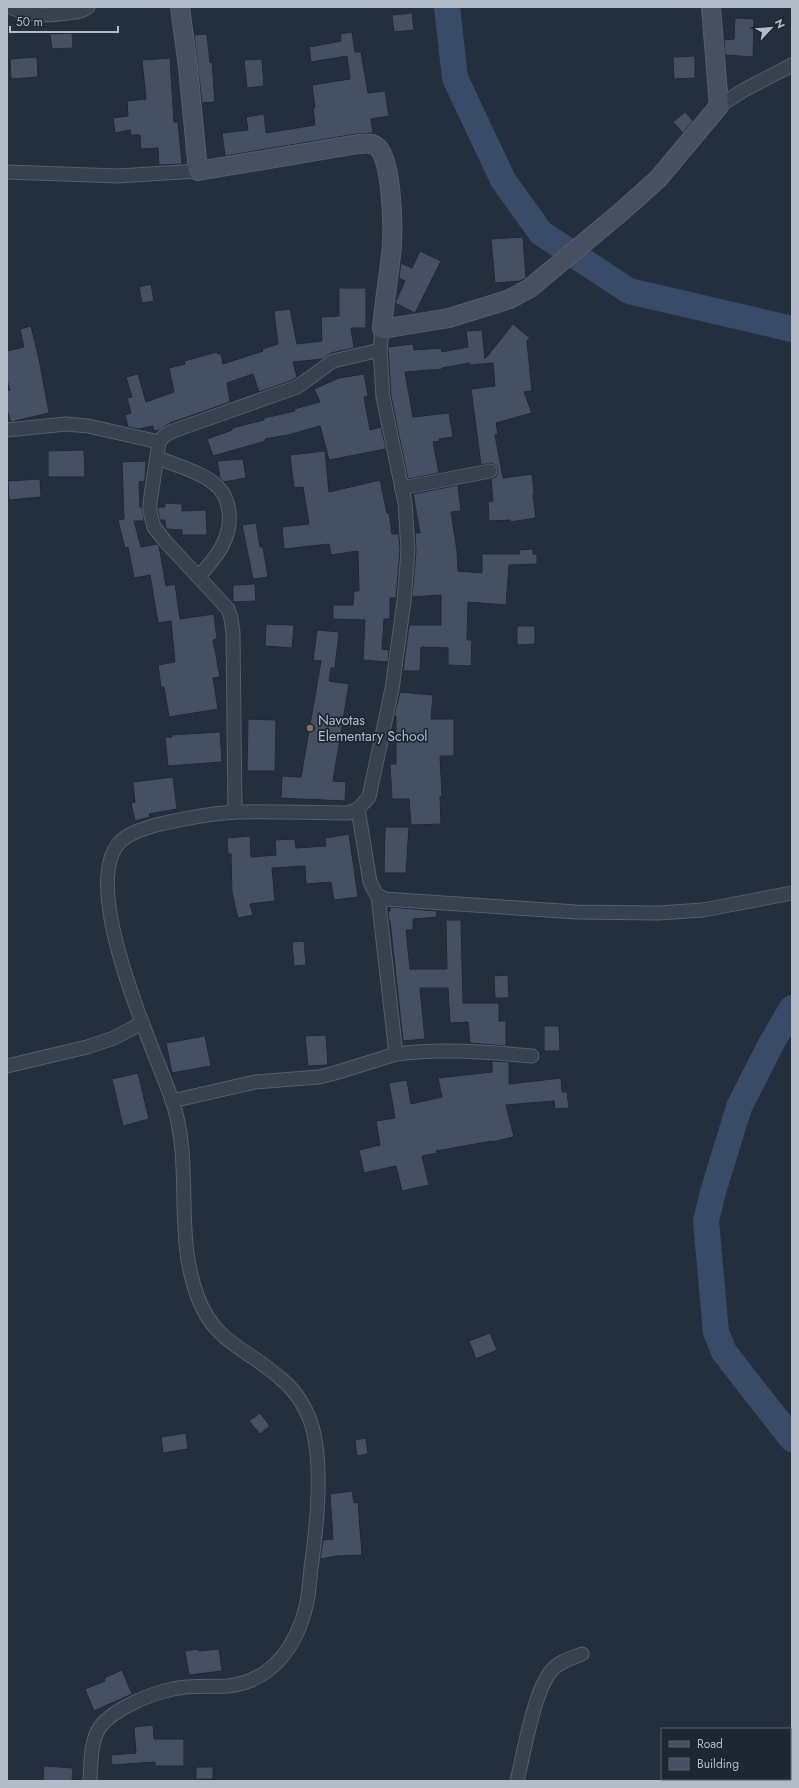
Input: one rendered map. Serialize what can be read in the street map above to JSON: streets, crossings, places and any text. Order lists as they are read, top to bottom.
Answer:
{
  "places": ["Navotas Elementary School"],
  "legend": ["Road", "Building"],
  "scale_bar": "50 m",
  "north": "top right"
}
